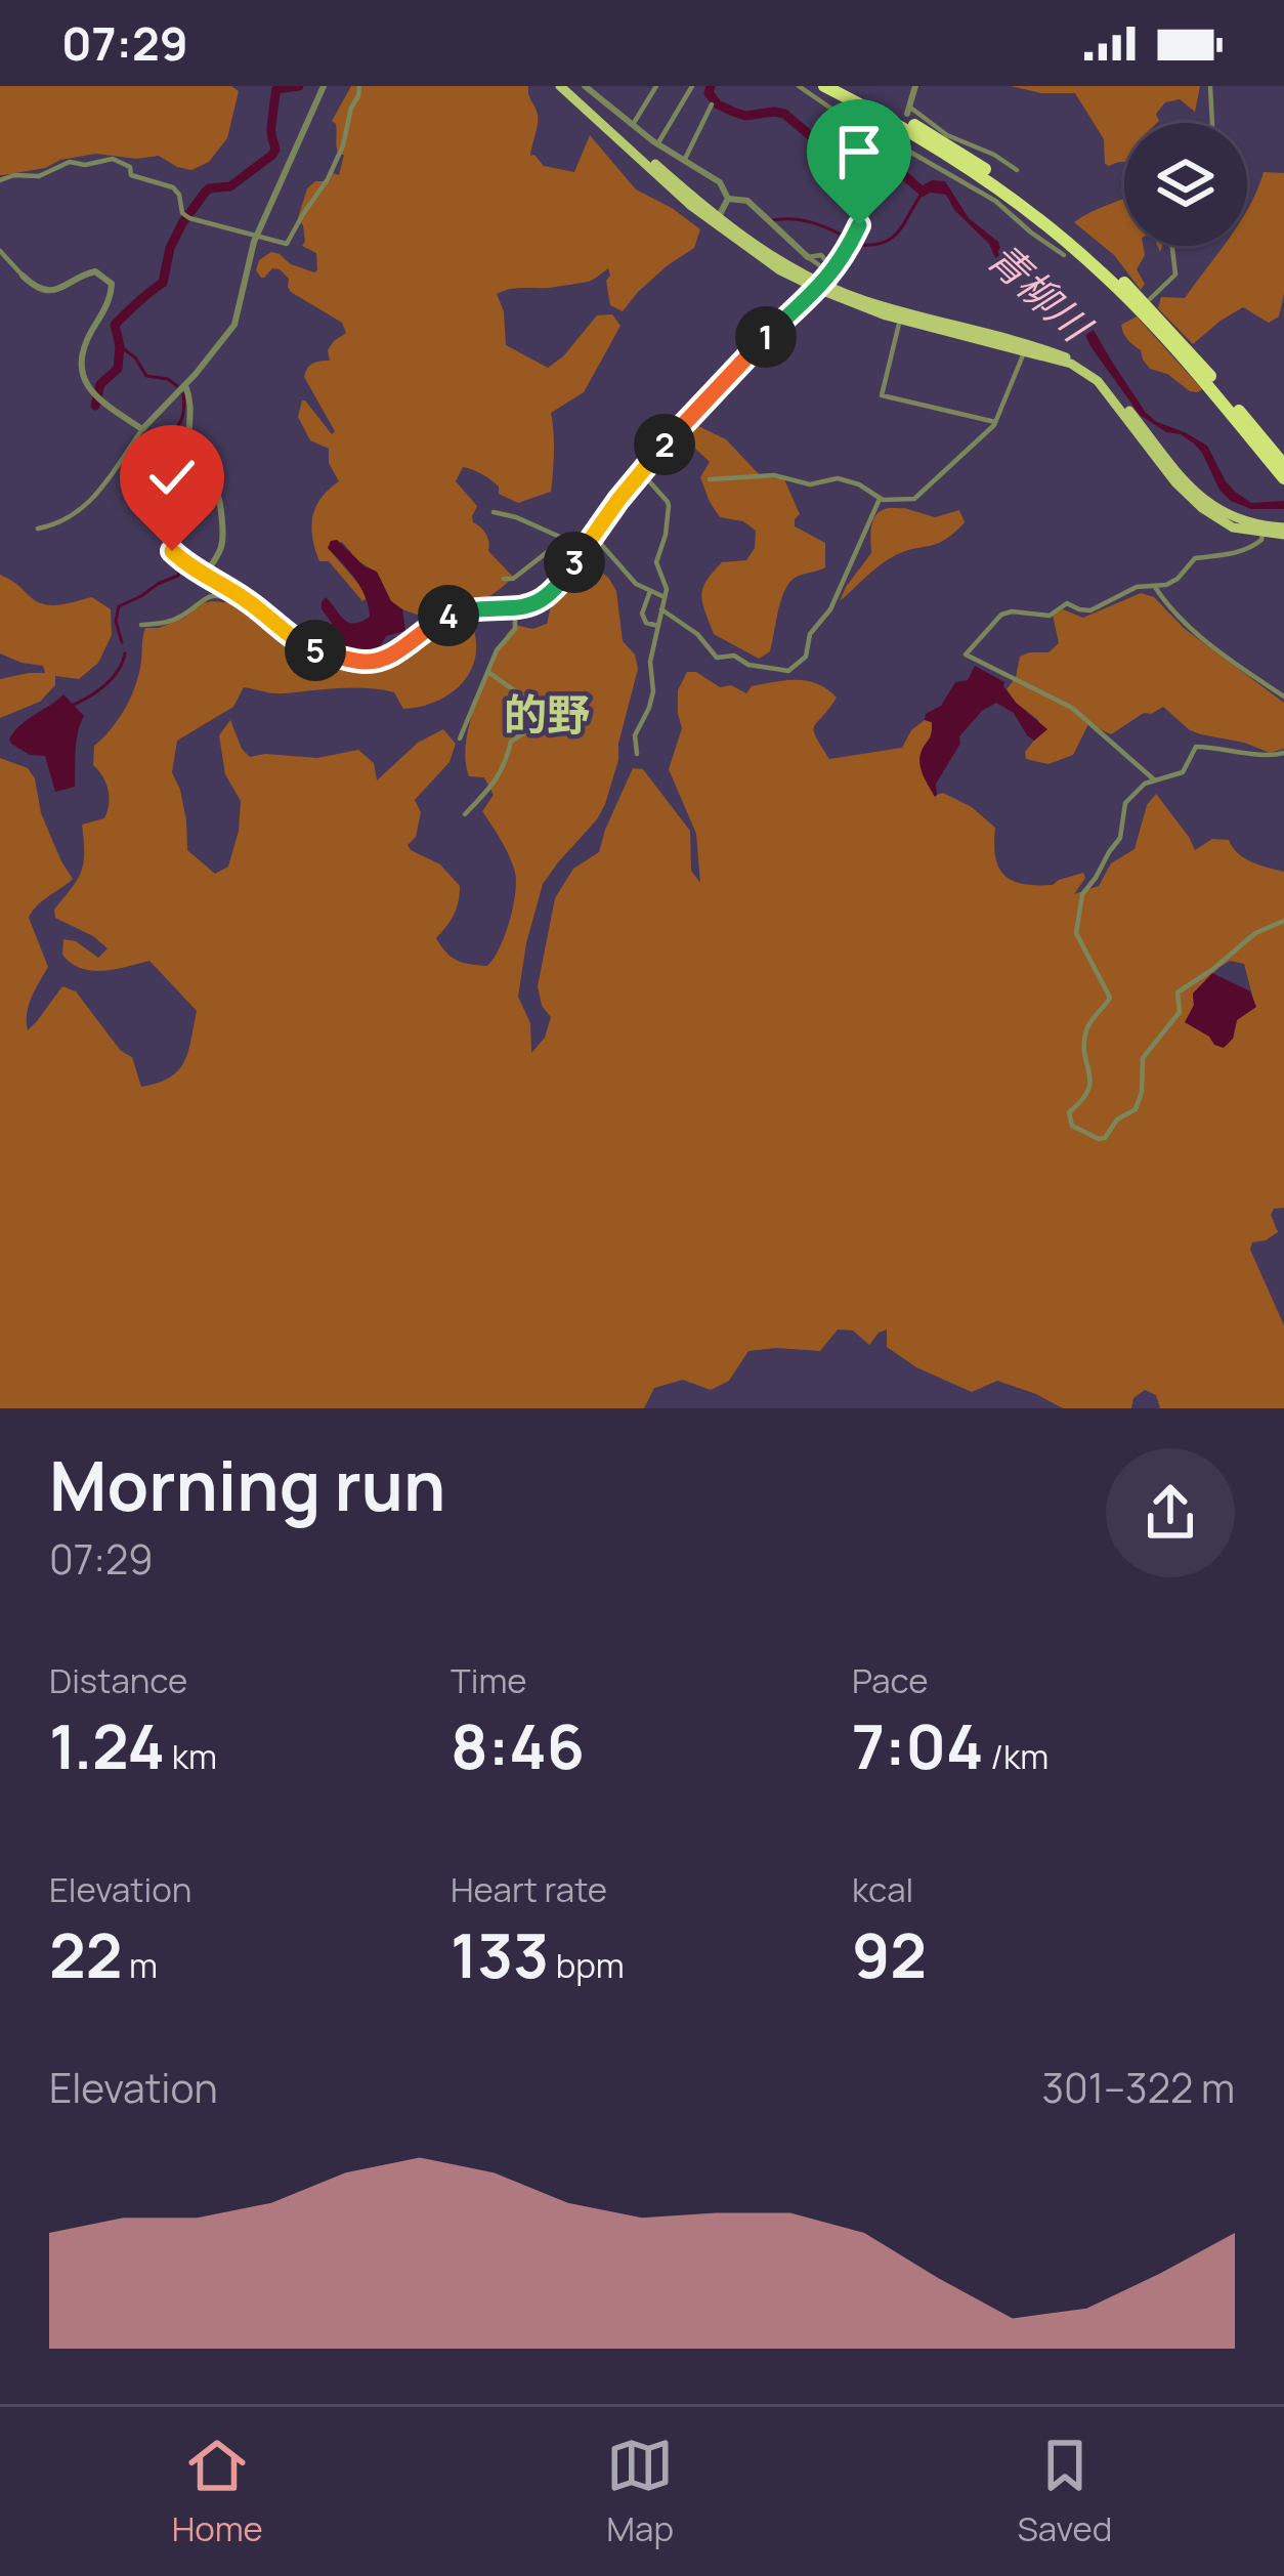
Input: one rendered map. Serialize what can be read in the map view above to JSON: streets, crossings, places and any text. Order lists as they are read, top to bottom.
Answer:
{
  "districts": ["的野"],
  "water": ["青柳川"],
  "page": {
    "status": "07:29",
    "pins": [
      "1",
      "2",
      "3",
      "4",
      "5"
    ],
    "heading": ["Morning run", "07:29"],
    "stats": [
      ["Distance", "1.24 km"],
      ["Time", "8:46"],
      ["Pace", "7:04 /km"],
      ["Elevation", "22 m"],
      ["Heart rate", "133 bpm"],
      ["kcal", "92"]
    ],
    "chart": ["Elevation", "301–322 m"],
    "tabs": ["Home", "Map", "Saved"]
  }
}
